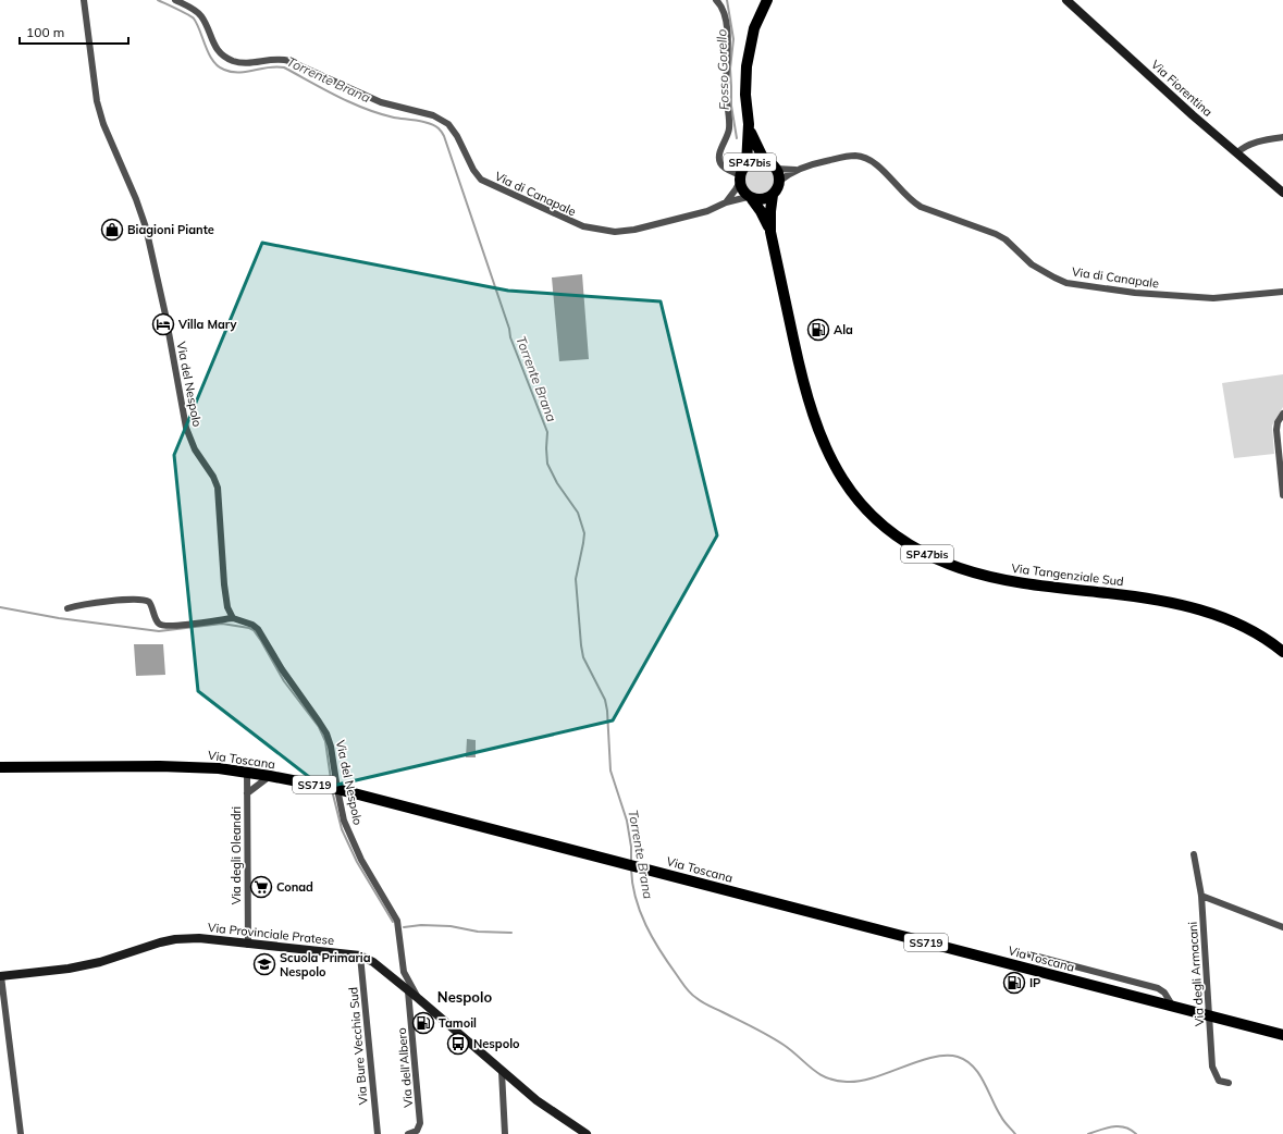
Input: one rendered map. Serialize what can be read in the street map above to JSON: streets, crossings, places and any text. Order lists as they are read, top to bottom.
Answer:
{
  "streets": {
    "main road": [
      "SP47bis",
      "Via Tangenziale Sud",
      "Via Toscana",
      "SS719"
    ],
    "street": [
      "Via Fiorentina",
      "Via di Canapale",
      "Via del Nespolo",
      "Via degli Oleandri",
      "Via Provinciale Pratese",
      "Via degli Armacani",
      "Via Bure Vecchia Sud",
      "Via dell'Albero"
    ]
  },
  "crossings": [
    ["SP47bis", "Via di Canapale"],
    ["SP47bis", "Via Tangenziale Sud"],
    ["Via di Canapale", "Via Tangenziale Sud"],
    ["Via del Nespolo", "Via Toscana"],
    ["Via del Nespolo", "Via Provinciale Pratese"],
    ["Via Toscana", "Via degli Oleandri"],
    ["Via Toscana", "Via degli Armacani"],
    ["Via degli Oleandri", "Via Provinciale Pratese"],
    ["Via Provinciale Pratese", "Via Bure Vecchia Sud"],
    ["Via Provinciale Pratese", "Via dell'Albero"]
  ],
  "districts": ["Nespolo"],
  "water": ["Fosso Gorello", "Torrente Brana"],
  "places": {
    "shop": ["Biagioni Piante"],
    "hotel": ["Villa Mary"],
    "fuel station": ["Ala", "IP", "Tamoil"],
    "supermarket": ["Conad"],
    "school or university": ["Scuola Primaria Nespolo"],
    "bus stop": ["Nespolo"]
  },
  "scale_bar": "100 m"
}
